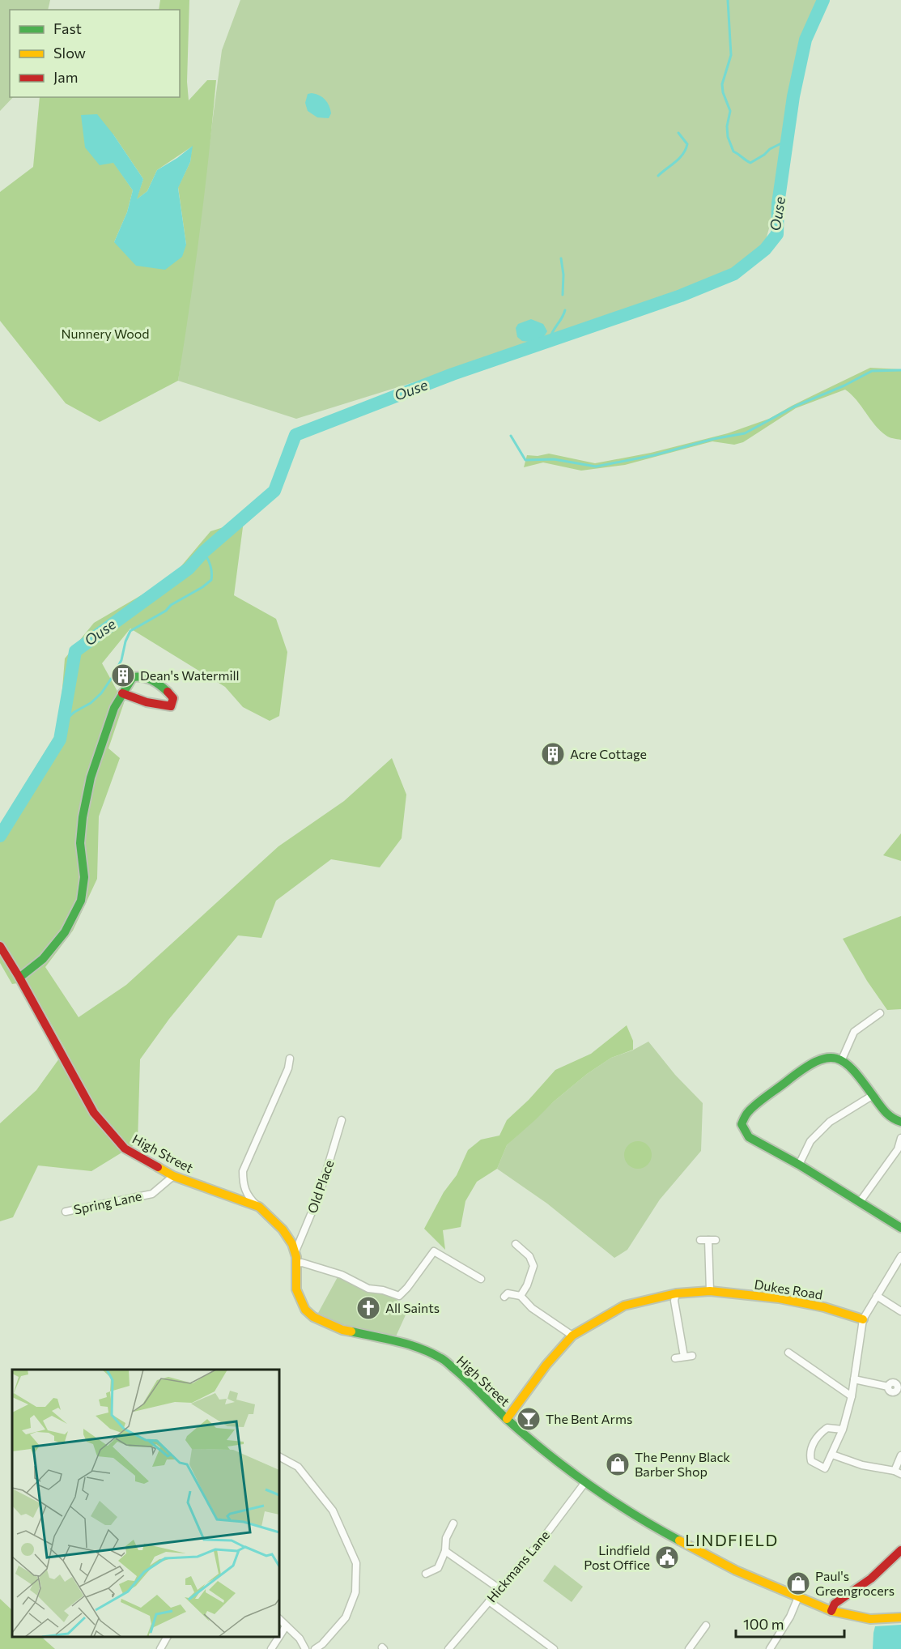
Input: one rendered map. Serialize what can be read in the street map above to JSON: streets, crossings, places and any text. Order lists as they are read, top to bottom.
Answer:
{
  "streets": {
    "main road": ["High Street", "Dukes Road"],
    "street": ["Old Place", "Spring Lane", "Hickmans Lane"]
  },
  "crossings": [
    ["High Street", "Old Place"],
    ["High Street", "Spring Lane"],
    ["High Street", "Dukes Road"],
    ["High Street", "Hickmans Lane"]
  ],
  "districts": ["LINDFIELD"],
  "water": ["Ouse"],
  "parks": ["Nunnery Wood"],
  "places": {
    "building": ["Dean's Watermill", "Acre Cottage"],
    "church": ["All Saints"],
    "bar": ["The Bent Arms"],
    "shop": ["The Penny Black Barber Shop", "Paul's Greengrocers"],
    "public building": ["Lindfield Post Office"]
  },
  "legend": ["Fast", "Slow", "Jam"],
  "scale_bar": "100 m"
}
